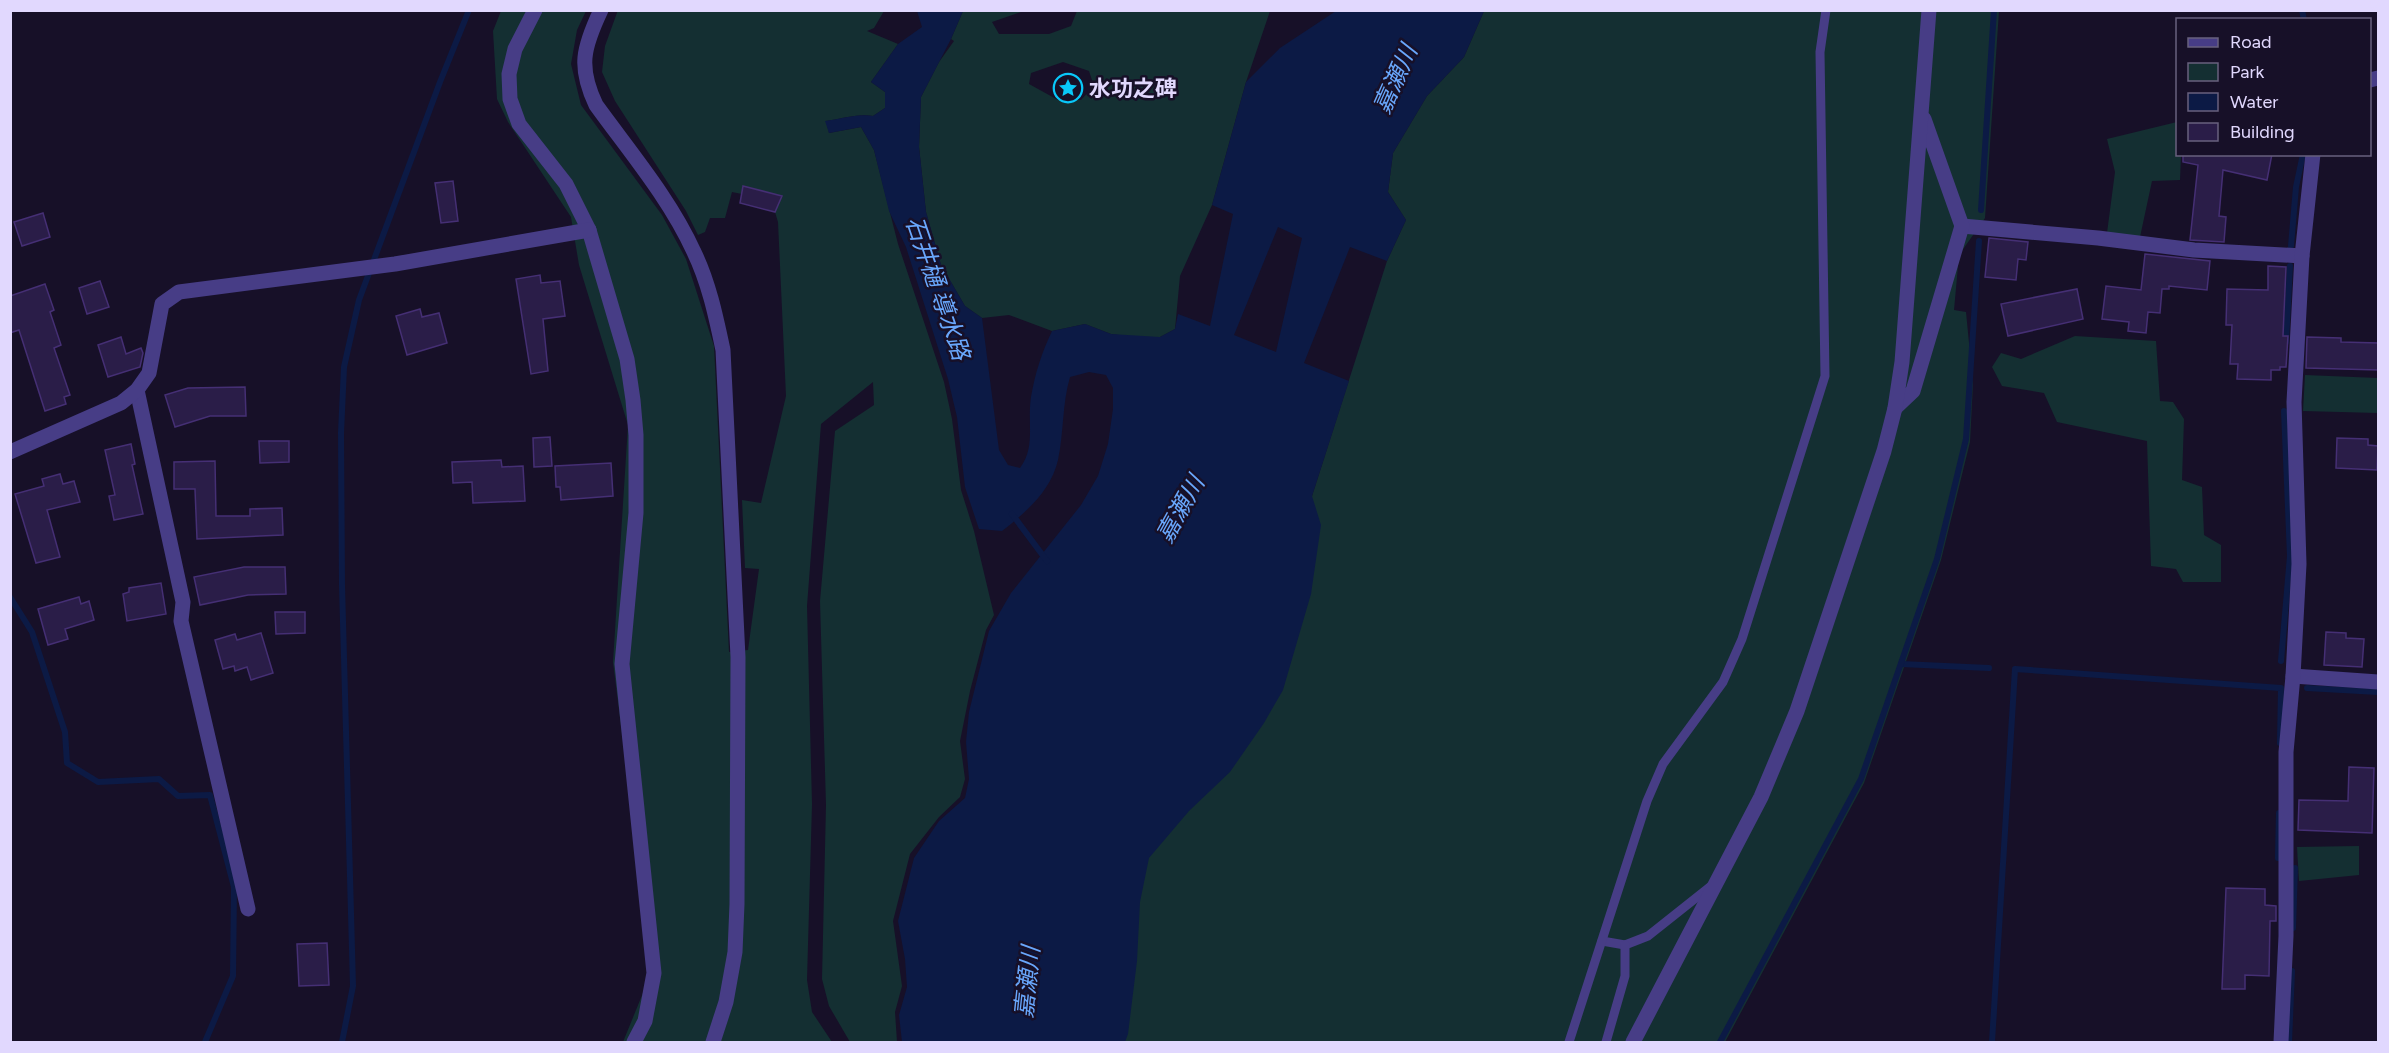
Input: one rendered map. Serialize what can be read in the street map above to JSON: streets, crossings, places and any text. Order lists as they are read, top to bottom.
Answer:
{
  "water": ["嘉瀬川", "石井樋 導水路"],
  "places": {
    "place": ["水功之碑"]
  },
  "legend": [
    "Road",
    "Park",
    "Water",
    "Building"
  ]
}
